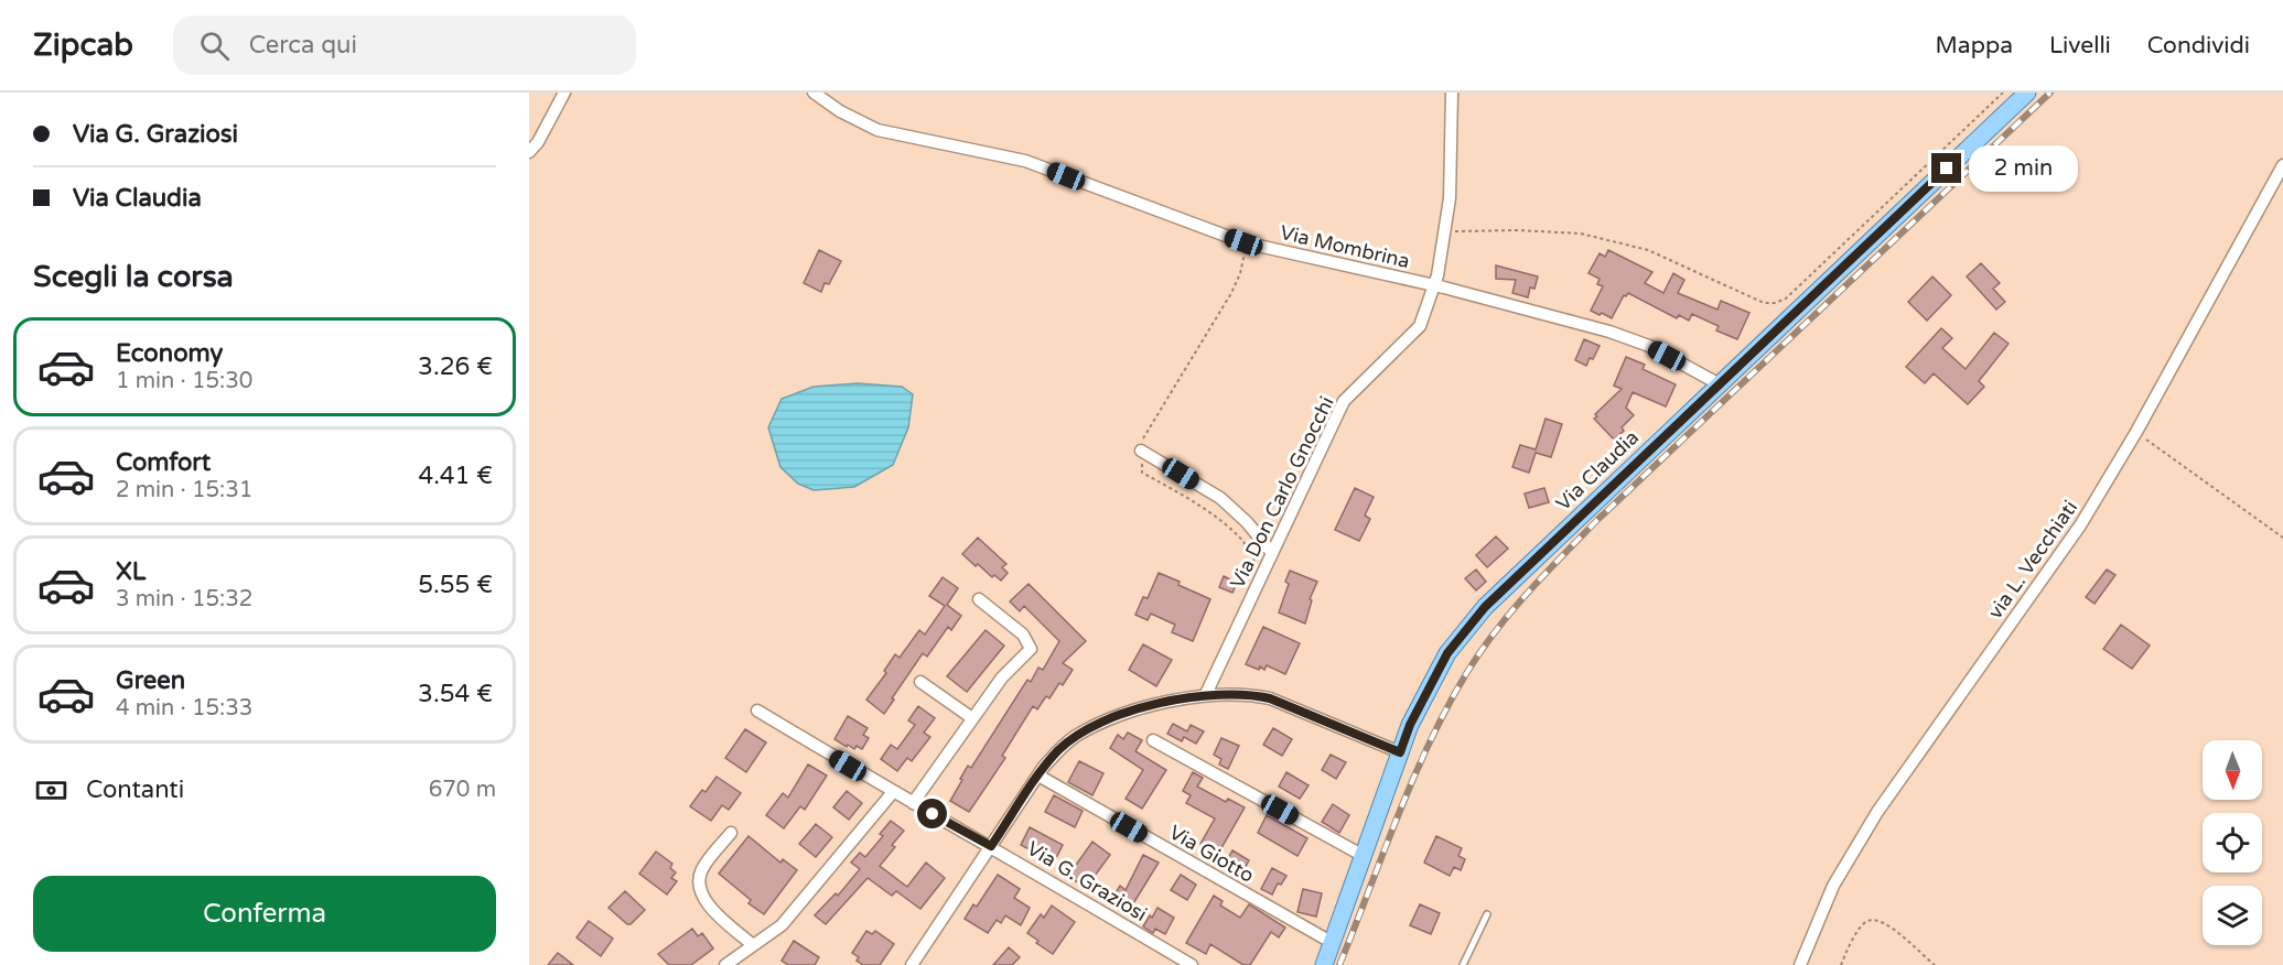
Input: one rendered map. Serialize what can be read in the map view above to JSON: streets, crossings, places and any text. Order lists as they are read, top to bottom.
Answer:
{
  "streets": {
    "main road": ["Via Claudia"],
    "street": [
      "Via Mombrina",
      "Via Don Carlo Gnocchi",
      "via L. Vecchiati",
      "Via Giotto",
      "Via G. Graziosi"
    ]
  },
  "crossings": [
    ["Via Mombrina", "Via Claudia"],
    ["Via Mombrina", "Via Don Carlo Gnocchi"],
    ["Via Claudia", "Via Giotto"]
  ],
  "north": "bottom",
  "page": {
    "header": "Zipcab",
    "search": "Cerca qui",
    "nav": ["Mappa", "Livelli", "Condividi"],
    "banner": ["Via G. Graziosi", "Via Claudia"],
    "bubble": "2 min",
    "heading": "Scegli la corsa",
    "list": [
      {
        "name": "Economy",
        "note": "1 min · 15:30",
        "value": "3.26 €"
      },
      {
        "name": "Comfort",
        "note": "2 min · 15:31",
        "value": "4.41 €"
      },
      {
        "name": "XL",
        "note": "3 min · 15:32",
        "value": "5.55 €"
      },
      {
        "name": "Green",
        "note": "4 min · 15:33",
        "value": "3.54 €"
      }
    ],
    "pay": ["Contanti", "670 m"],
    "buttons": "Conferma"
  }
}
